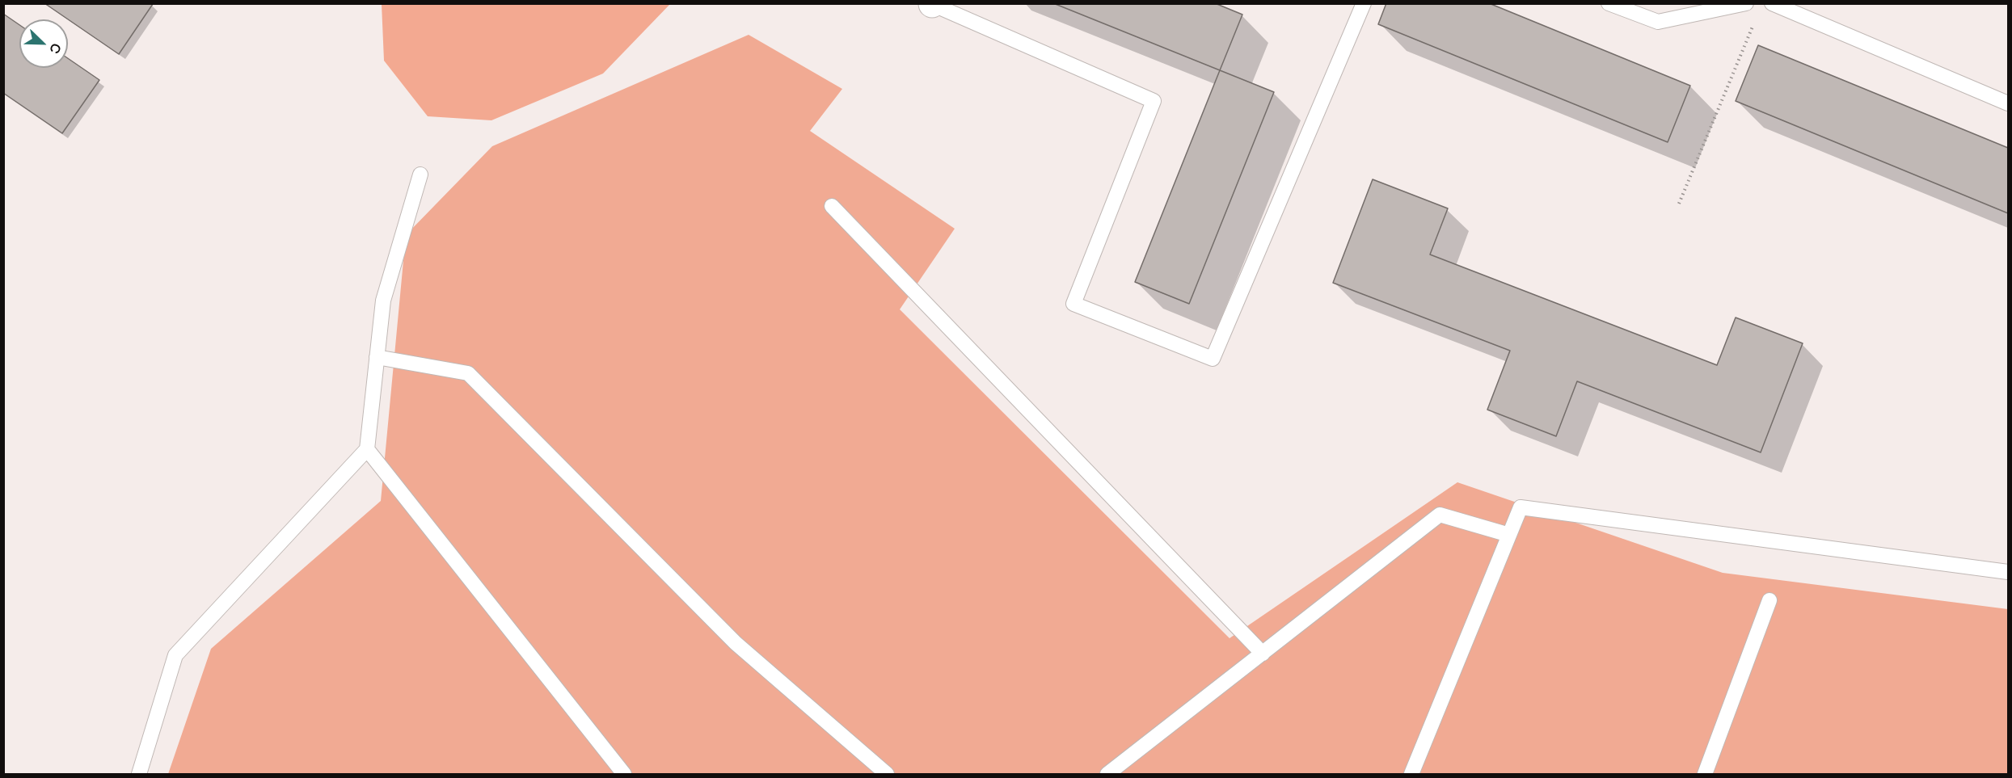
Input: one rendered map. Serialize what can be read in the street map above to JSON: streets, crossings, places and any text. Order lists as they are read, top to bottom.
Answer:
{
  "north": "bottom right"
}
